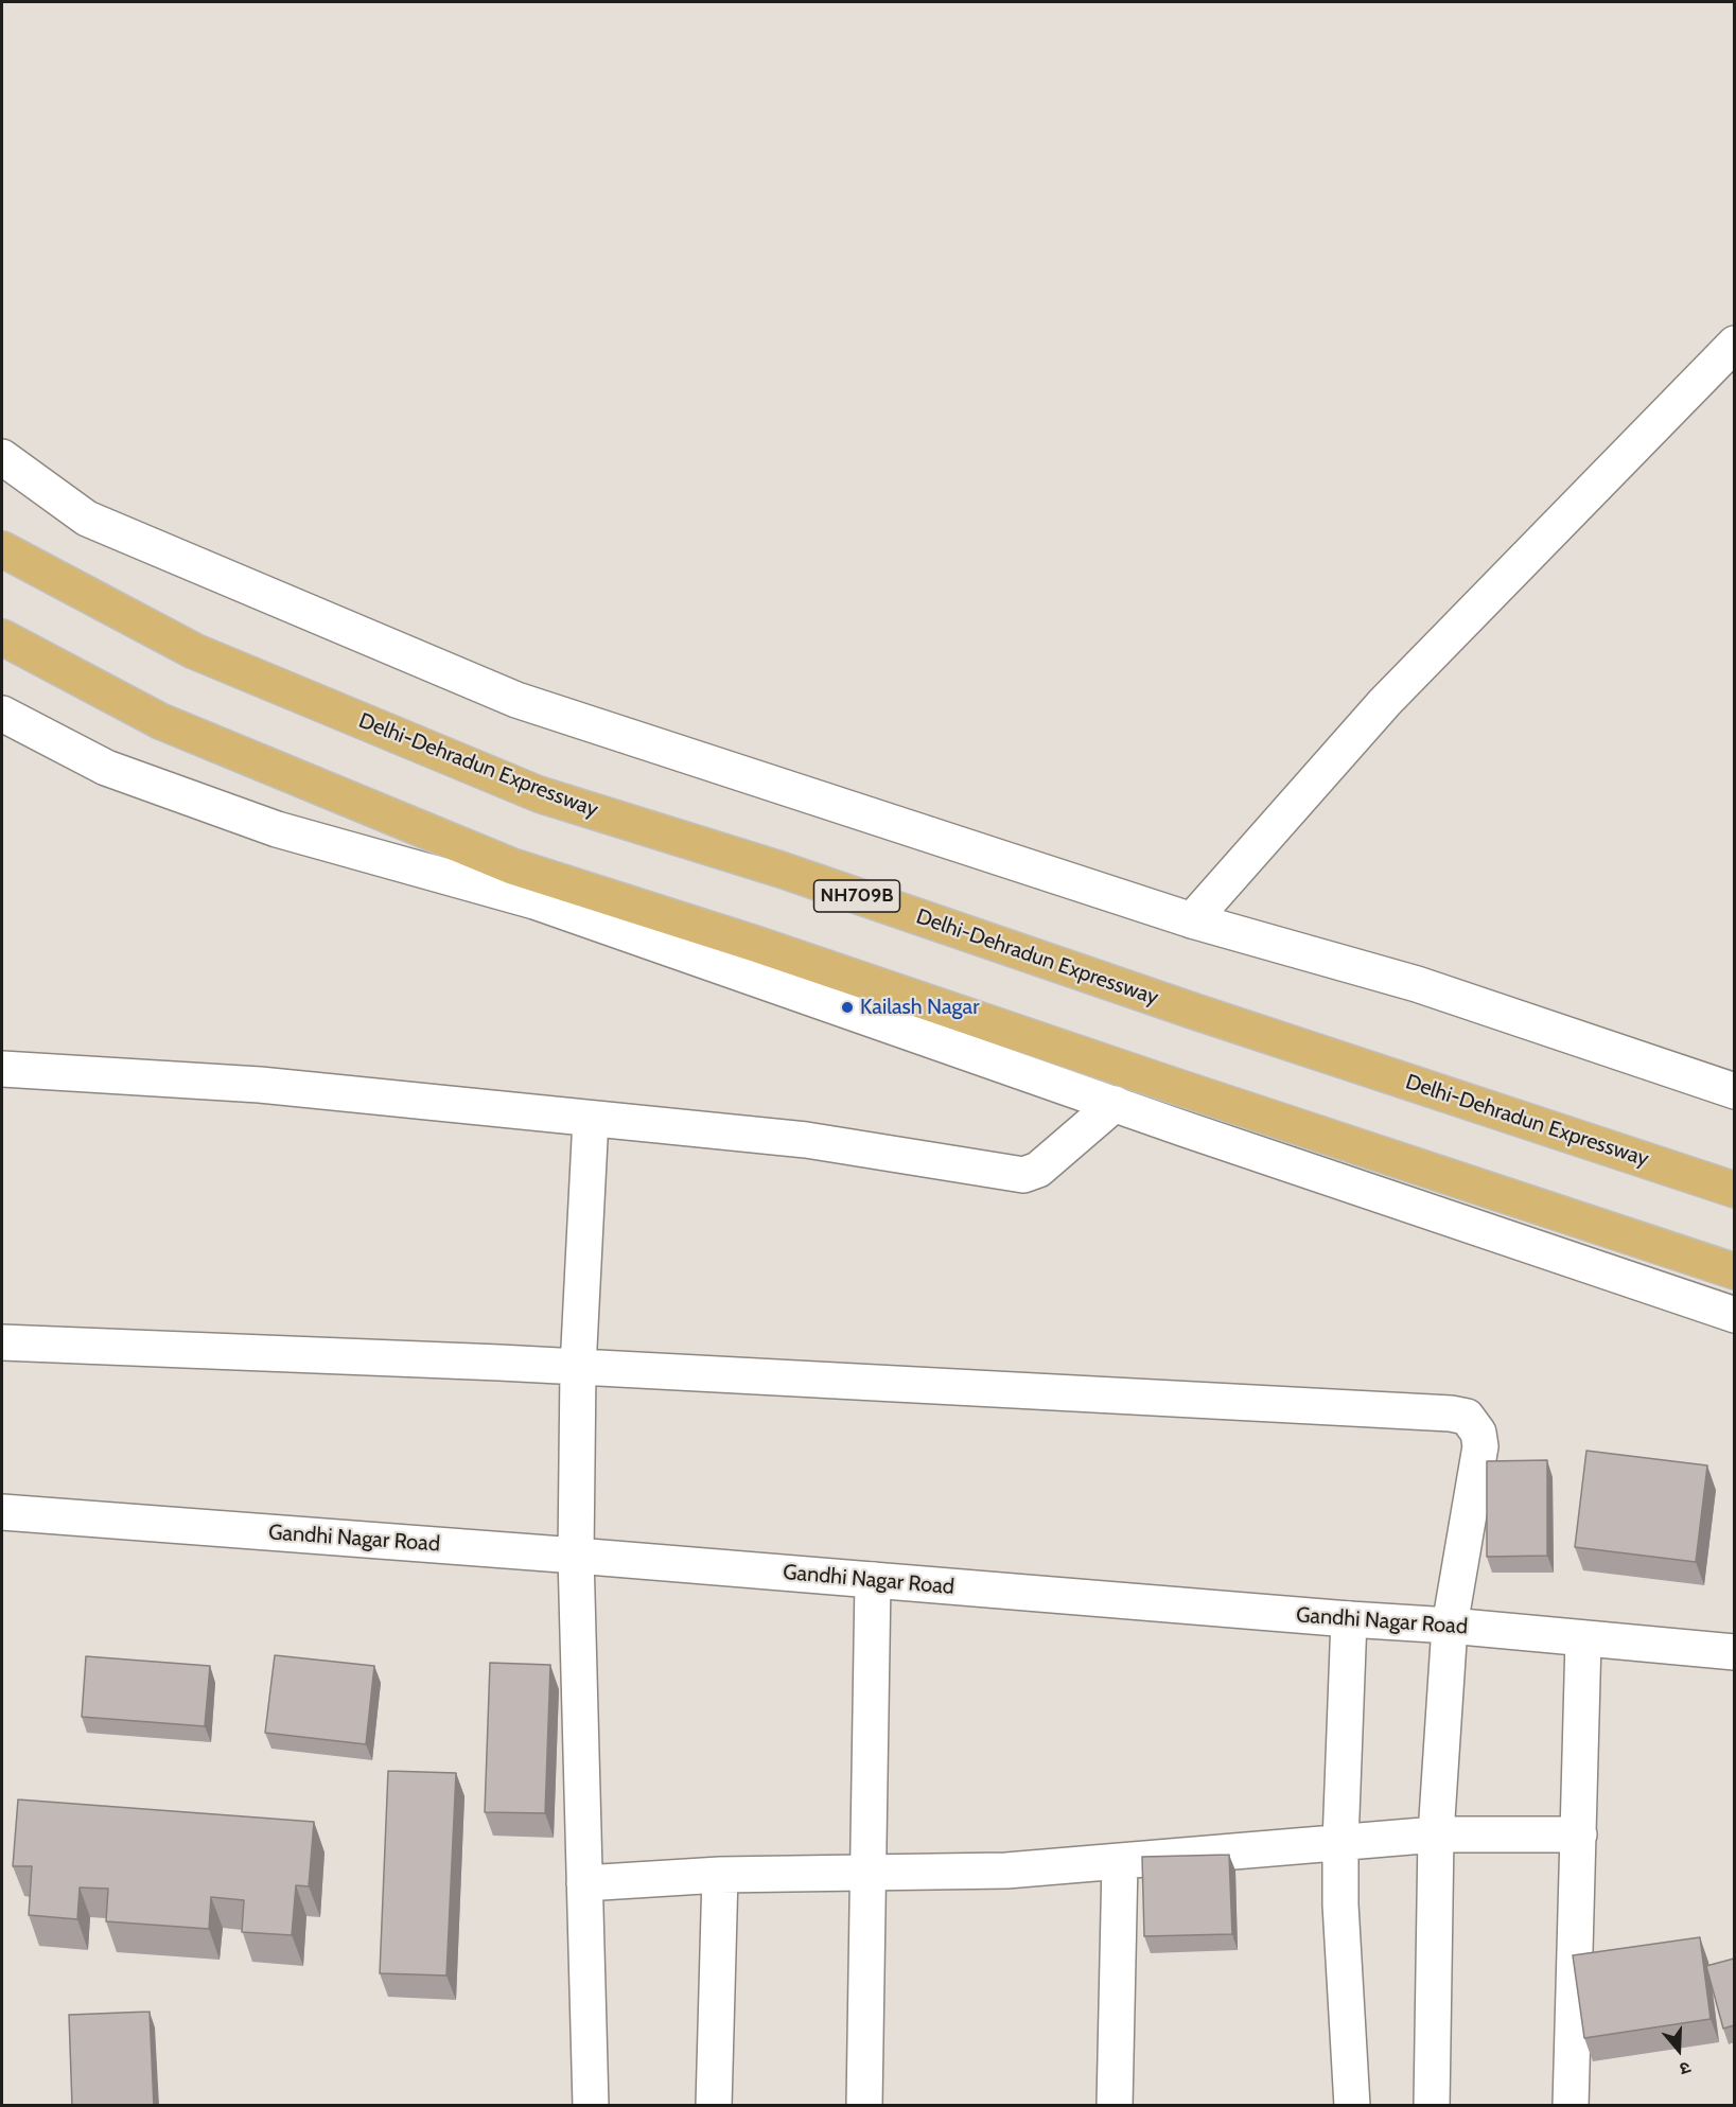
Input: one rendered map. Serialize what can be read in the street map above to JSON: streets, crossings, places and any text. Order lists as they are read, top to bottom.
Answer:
{
  "streets": {
    "highway": ["Delhi-Dehradun Expressway", "NH709B"],
    "street": ["Gandhi Nagar Road"]
  },
  "places": ["Kailash Nagar"],
  "north": "bottom"
}
